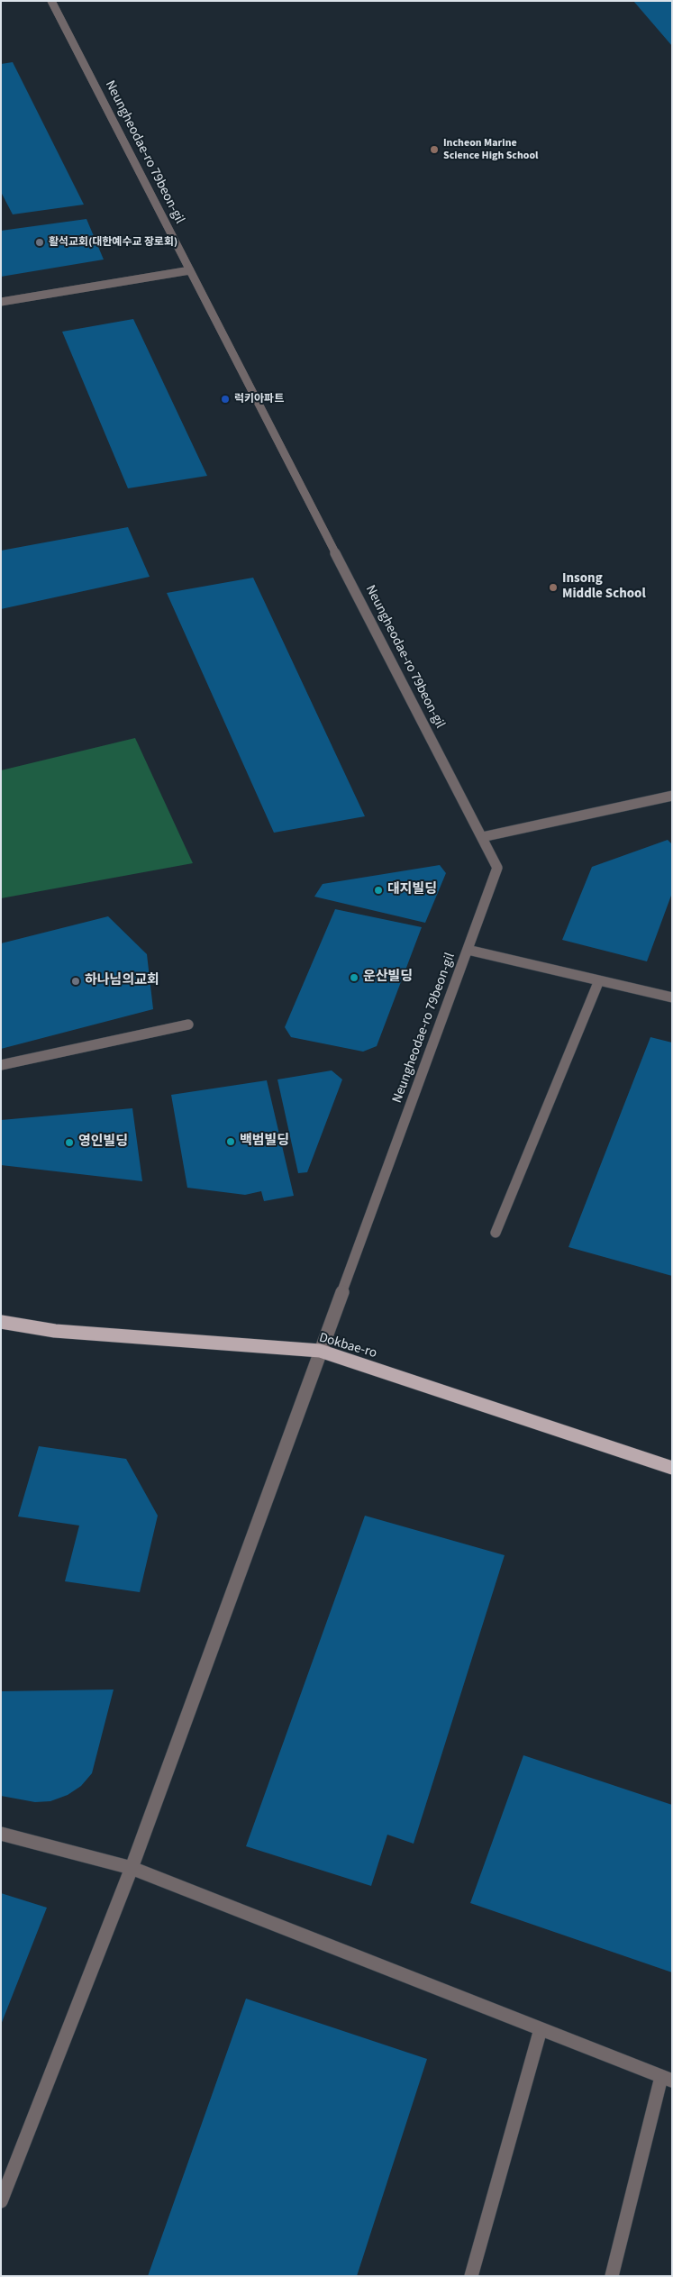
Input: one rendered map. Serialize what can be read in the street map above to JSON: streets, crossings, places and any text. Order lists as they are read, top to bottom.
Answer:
{
  "streets": {
    "main road": ["Dokbae-ro"],
    "street": ["Neungheodae-ro 79beon-gil"]
  },
  "crossings": [
    ["Neungheodae-ro 79beon-gil", "Dokbae-ro"]
  ],
  "places": [
    "Incheon Marine Science High School",
    "활석교회(대한예수교 장로회)",
    "럭키아파트",
    "Insong Middle School",
    "대지빌딩",
    "운산빌딩",
    "하나님의교회",
    "백범빌딩",
    "영인빌딩"
  ]
}
